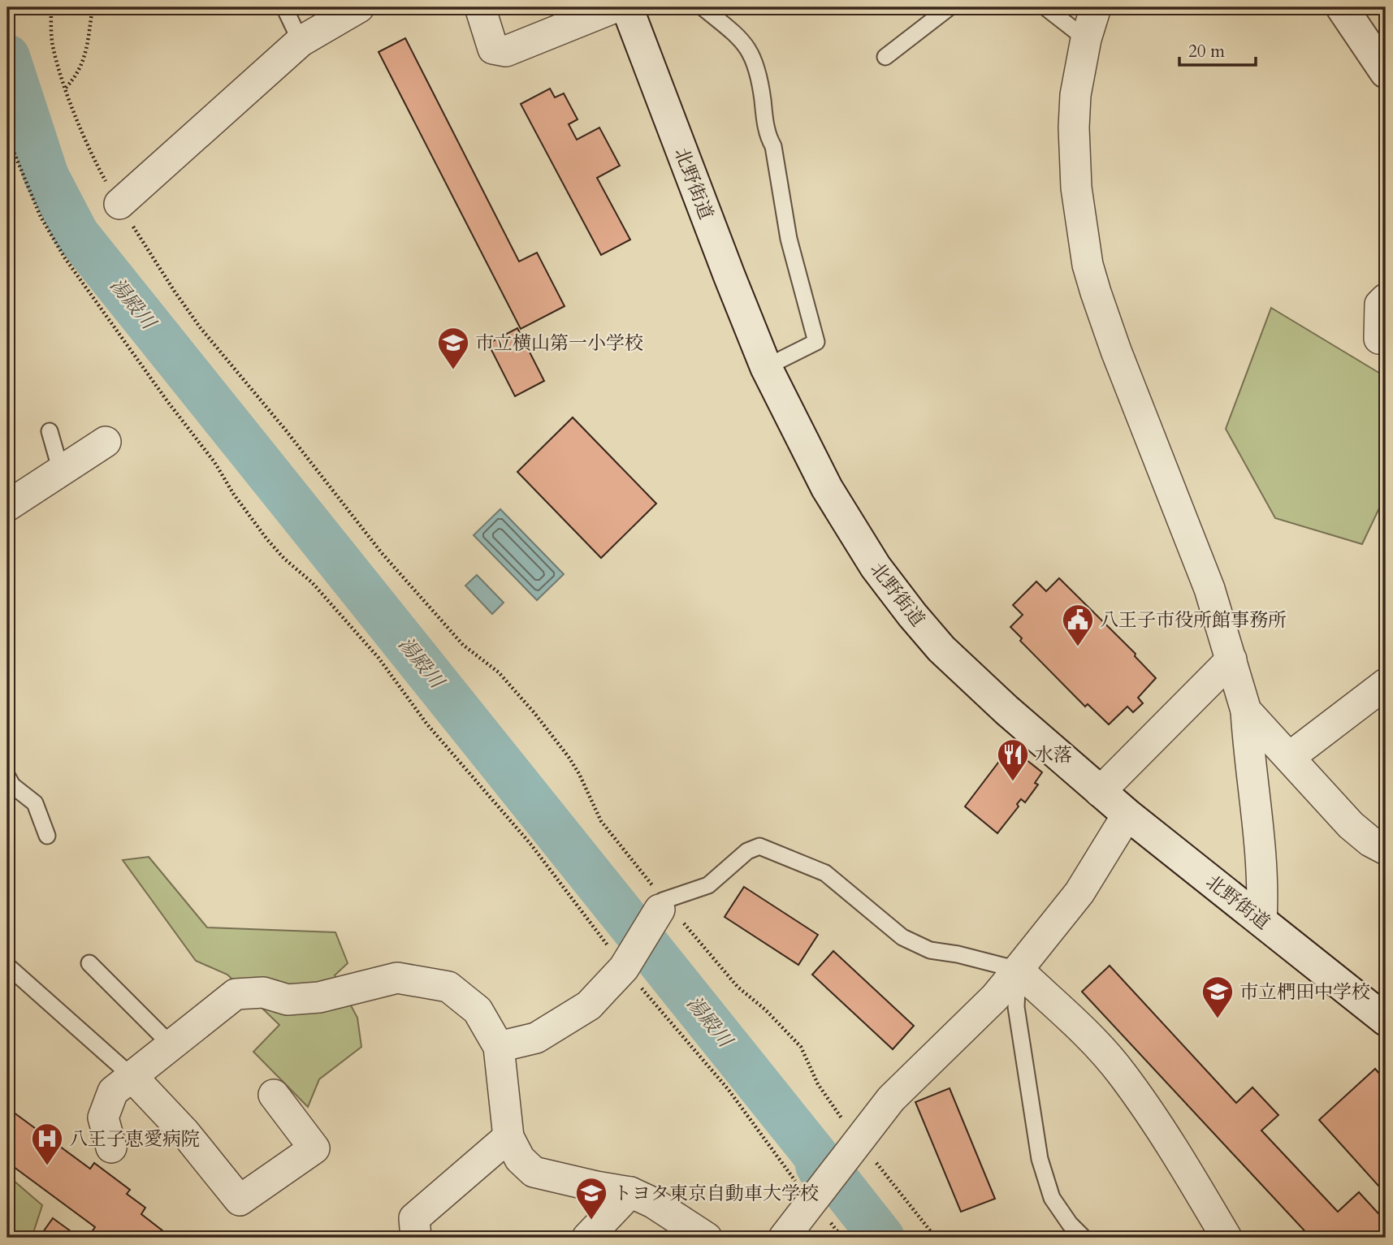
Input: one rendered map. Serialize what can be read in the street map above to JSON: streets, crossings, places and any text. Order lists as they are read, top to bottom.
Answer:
{
  "streets": {
    "main road": ["北野街道"]
  },
  "water": ["湯殿川"],
  "places": {
    "school or university": ["市立横山第一小学校", "市立椚田中学校", "トヨタ東京自動車大学校"],
    "public building": ["八王子市役所館事務所"],
    "restaurant": ["水落"],
    "hospital": ["八王子恵愛病院"]
  },
  "scale_bar": "20 m"
}
